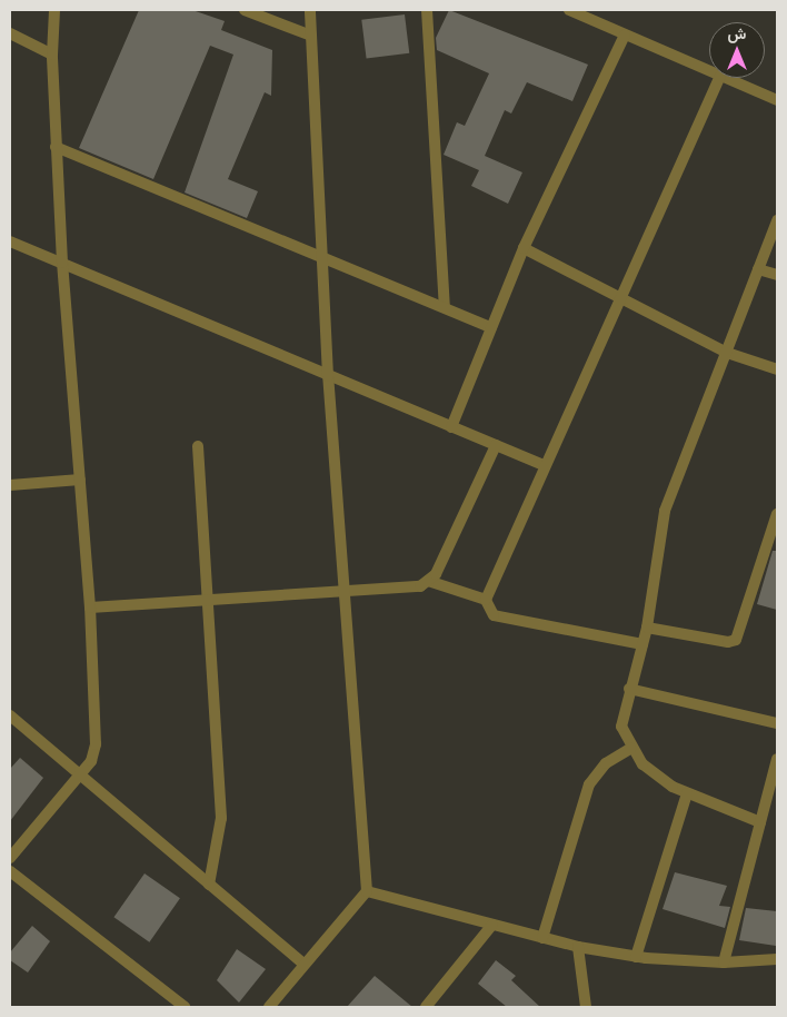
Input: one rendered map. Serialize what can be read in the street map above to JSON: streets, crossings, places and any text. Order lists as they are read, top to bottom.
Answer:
{
  "north": "top"
}
